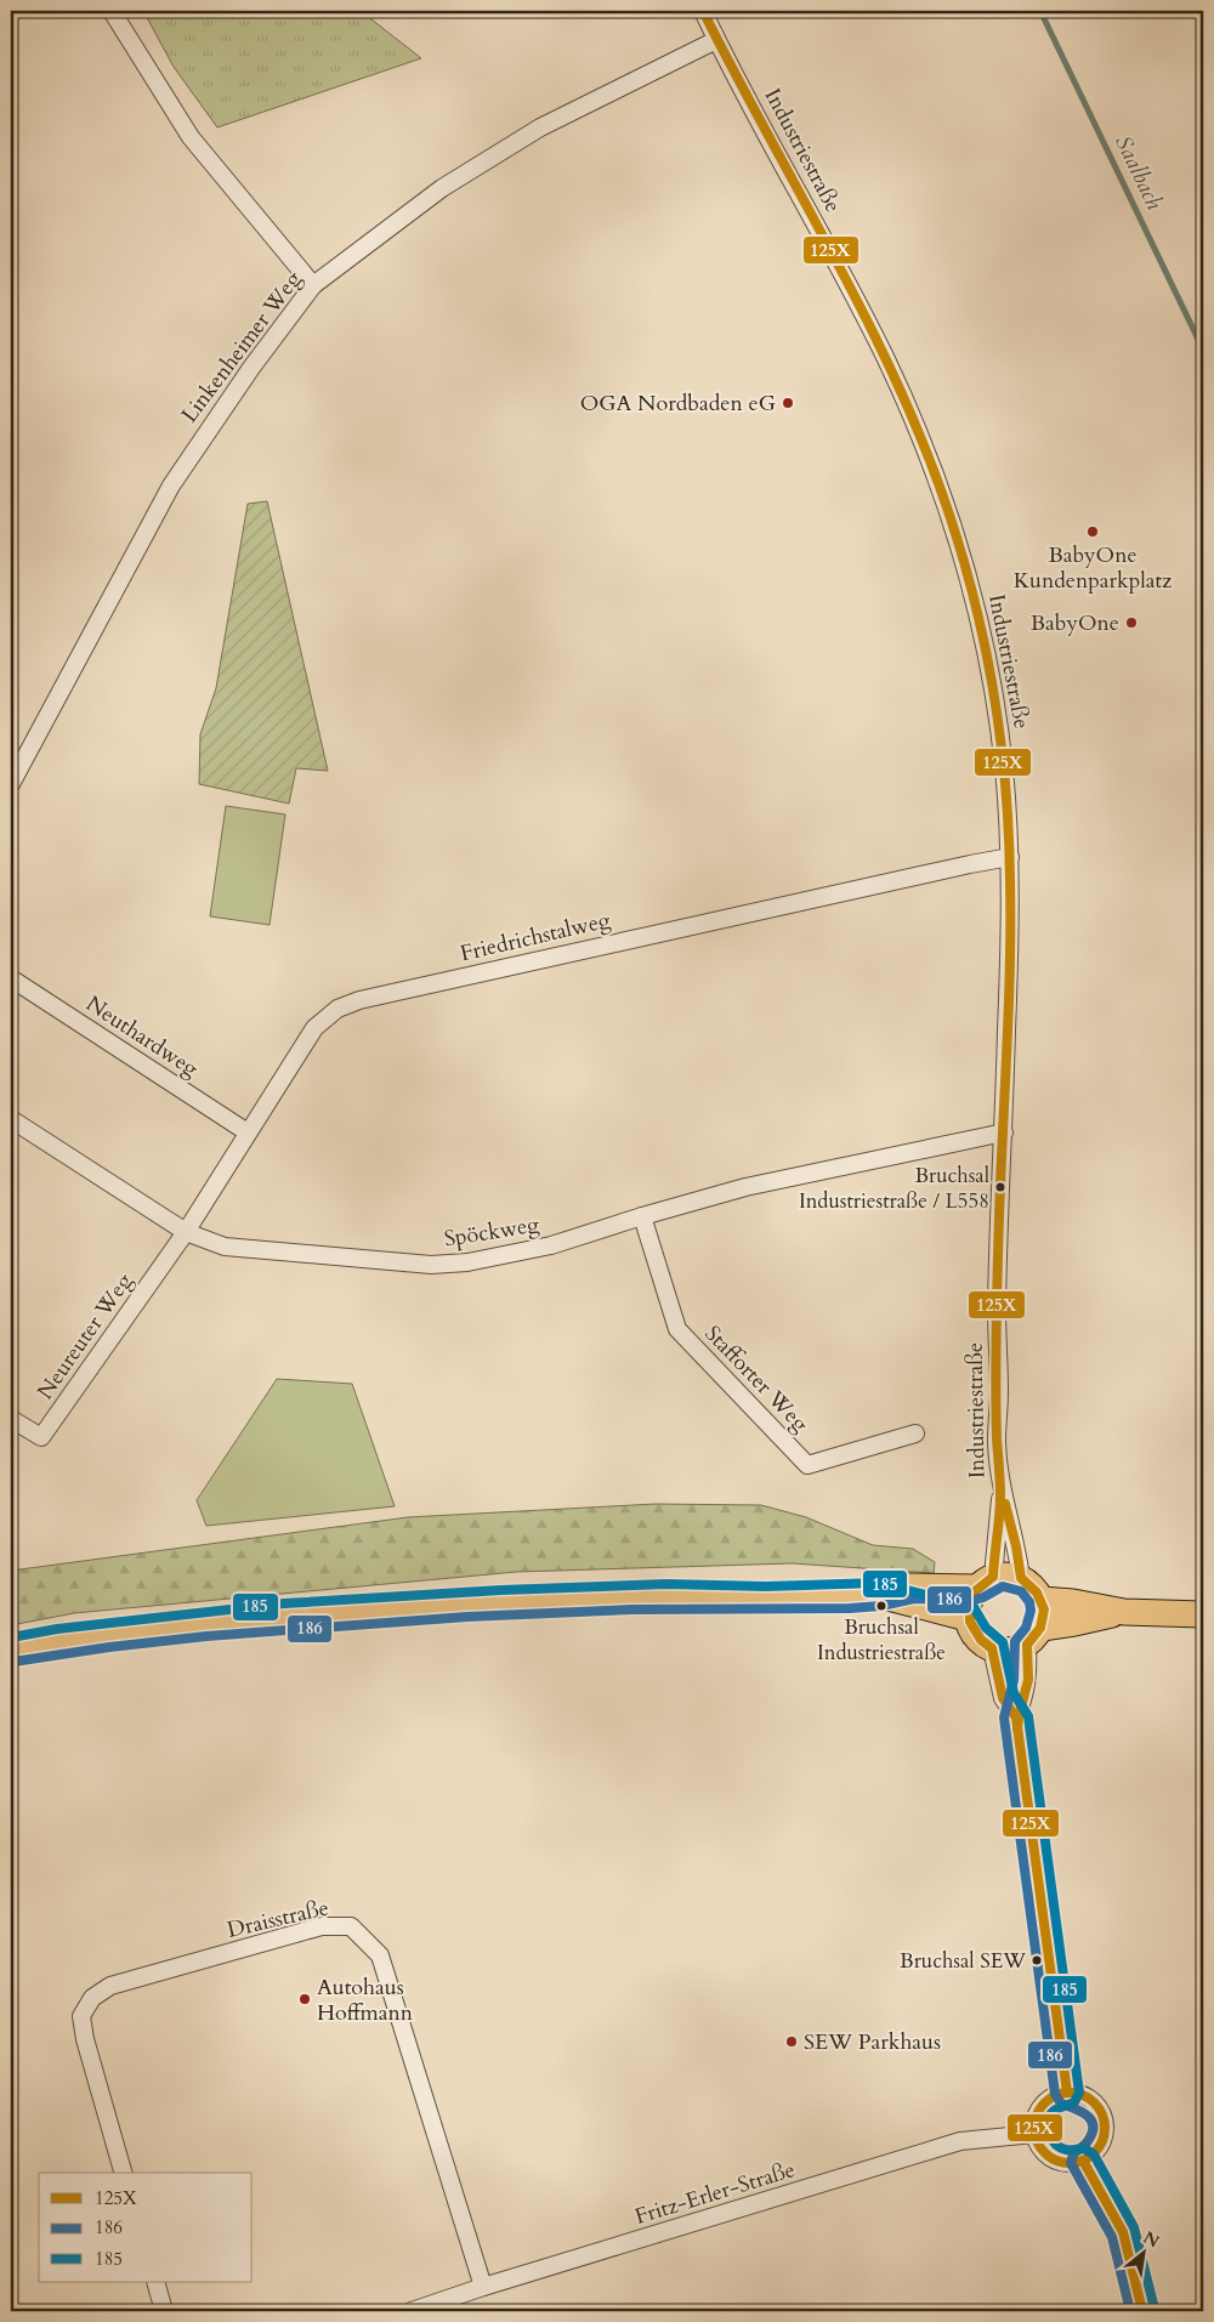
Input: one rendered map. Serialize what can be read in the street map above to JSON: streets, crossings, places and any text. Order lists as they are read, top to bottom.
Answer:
{
  "streets": {
    "street": [
      "Industriestraße",
      "Linkenheimer Weg",
      "Friedrichstalweg",
      "Neuthardweg",
      "Spöckweg",
      "Neureuter Weg",
      "Stafforter Weg",
      "Draisstraße",
      "Fritz-Erler-Straße"
    ]
  },
  "crossings": [
    ["Industriestraße", "Linkenheimer Weg"],
    ["Industriestraße", "Friedrichstalweg"],
    ["Industriestraße", "Spöckweg"],
    ["Friedrichstalweg", "Neuthardweg"],
    ["Friedrichstalweg", "Spöckweg"],
    ["Friedrichstalweg", "Neureuter Weg"],
    ["Spöckweg", "Neureuter Weg"],
    ["Spöckweg", "Stafforter Weg"],
    ["Draisstraße", "Fritz-Erler-Straße"]
  ],
  "water": ["Saalbach"],
  "places": [
    "OGA Nordbaden eG",
    "BabyOne Kundenparkplatz",
    "BabyOne",
    "Bruchsal Industriestraße / L558",
    "Bruchsal Industriestraße",
    "Bruchsal SEW",
    "Autohaus Hoffmann",
    "SEW Parkhaus"
  ],
  "lines": ["transit line 125X", "transit line 185", "transit line 186"],
  "legend": ["125X", "186", "185"],
  "north": "top right"
}
